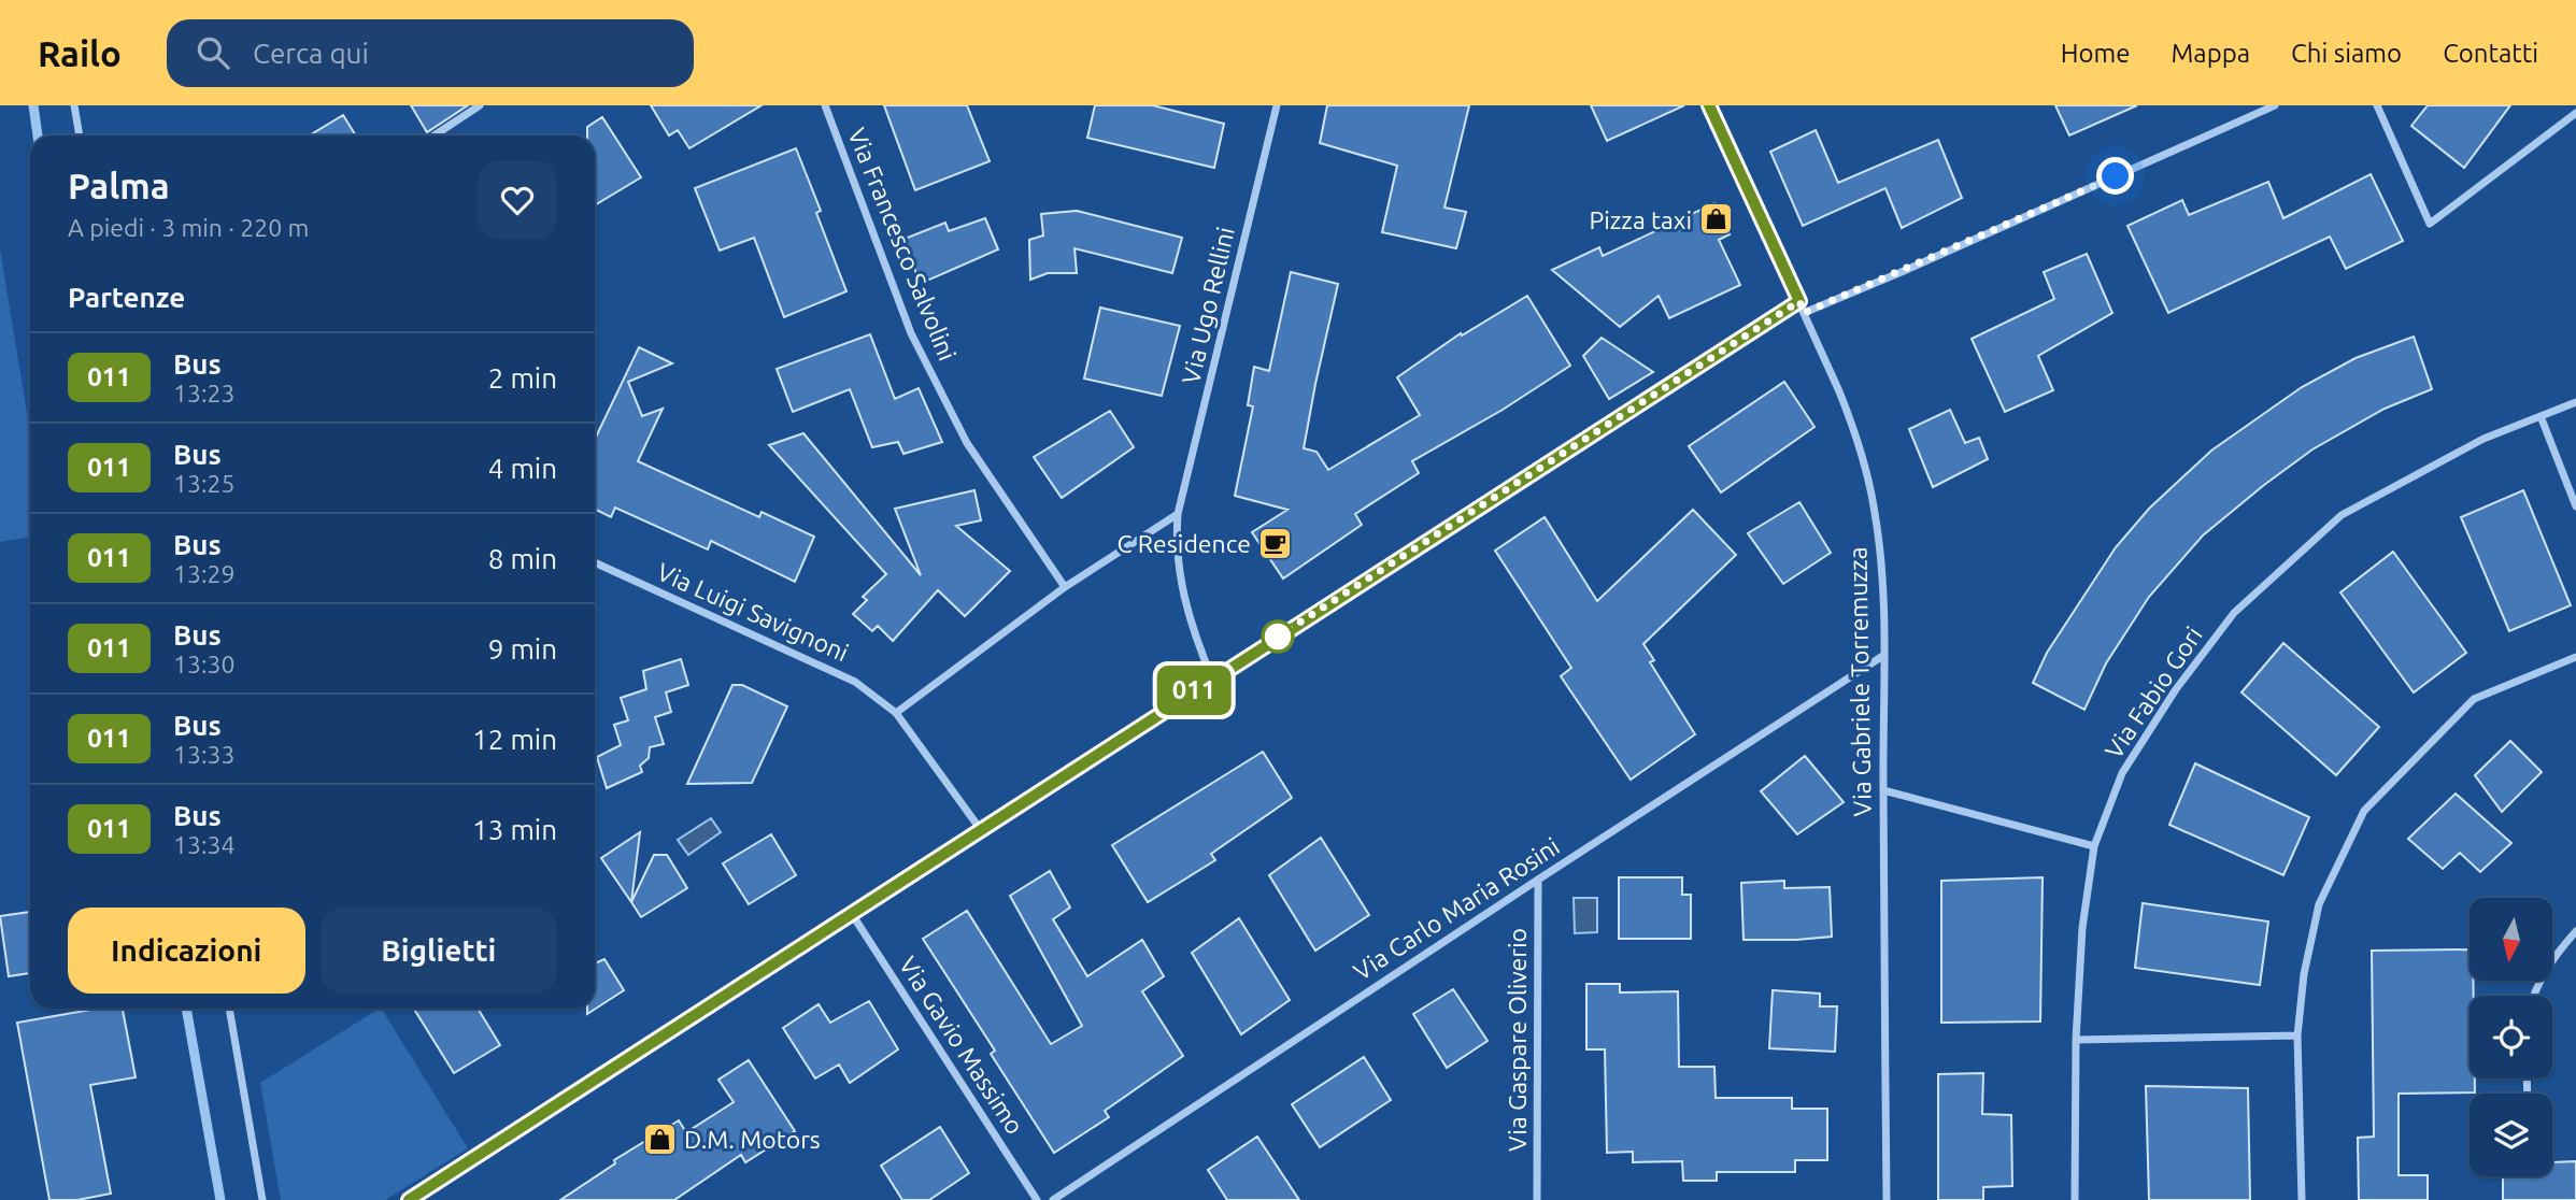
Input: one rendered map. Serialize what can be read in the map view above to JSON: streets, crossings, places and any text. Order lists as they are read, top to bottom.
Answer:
{
  "streets": {
    "street": [
      "Via Francesco Salvolini",
      "Via Ugo Rellini",
      "Via Luigi Savignoni",
      "Via Gabriele Torremuzza",
      "Via Fabio Gori",
      "Via Carlo Maria Rosini",
      "Via Gaspare Oliverio",
      "Via Gavio Massimo"
    ]
  },
  "crossings": [
    ["Via Gabriele Torremuzza", "Via Carlo Maria Rosini"],
    ["Via Carlo Maria Rosini", "Via Gaspare Oliverio"]
  ],
  "places": {
    "shop": ["Pizza taxi", "D.M. Motors"],
    "cafe": ["C Residence"]
  },
  "lines": ["bus line 011"],
  "north": "bottom",
  "page": {
    "header": "Railo",
    "search": "Cerca qui",
    "nav": [
      "Home",
      "Mappa",
      "Chi siamo",
      "Contatti"
    ],
    "on_map": "011",
    "heading": [
      ["Palma", "A piedi · 3 min · 220 m"],
      "Partenze"
    ],
    "list": [
      {
        "mark": "011",
        "name": "Bus",
        "note": "13:23",
        "value": "2 min"
      },
      {
        "mark": "011",
        "name": "Bus",
        "note": "13:25",
        "value": "4 min"
      },
      {
        "mark": "011",
        "name": "Bus",
        "note": "13:29",
        "value": "8 min"
      },
      {
        "mark": "011",
        "name": "Bus",
        "note": "13:30",
        "value": "9 min"
      },
      {
        "mark": "011",
        "name": "Bus",
        "note": "13:33",
        "value": "12 min"
      },
      {
        "mark": "011",
        "name": "Bus",
        "note": "13:34",
        "value": "13 min"
      }
    ],
    "buttons": ["Indicazioni", "Biglietti"]
  }
}
